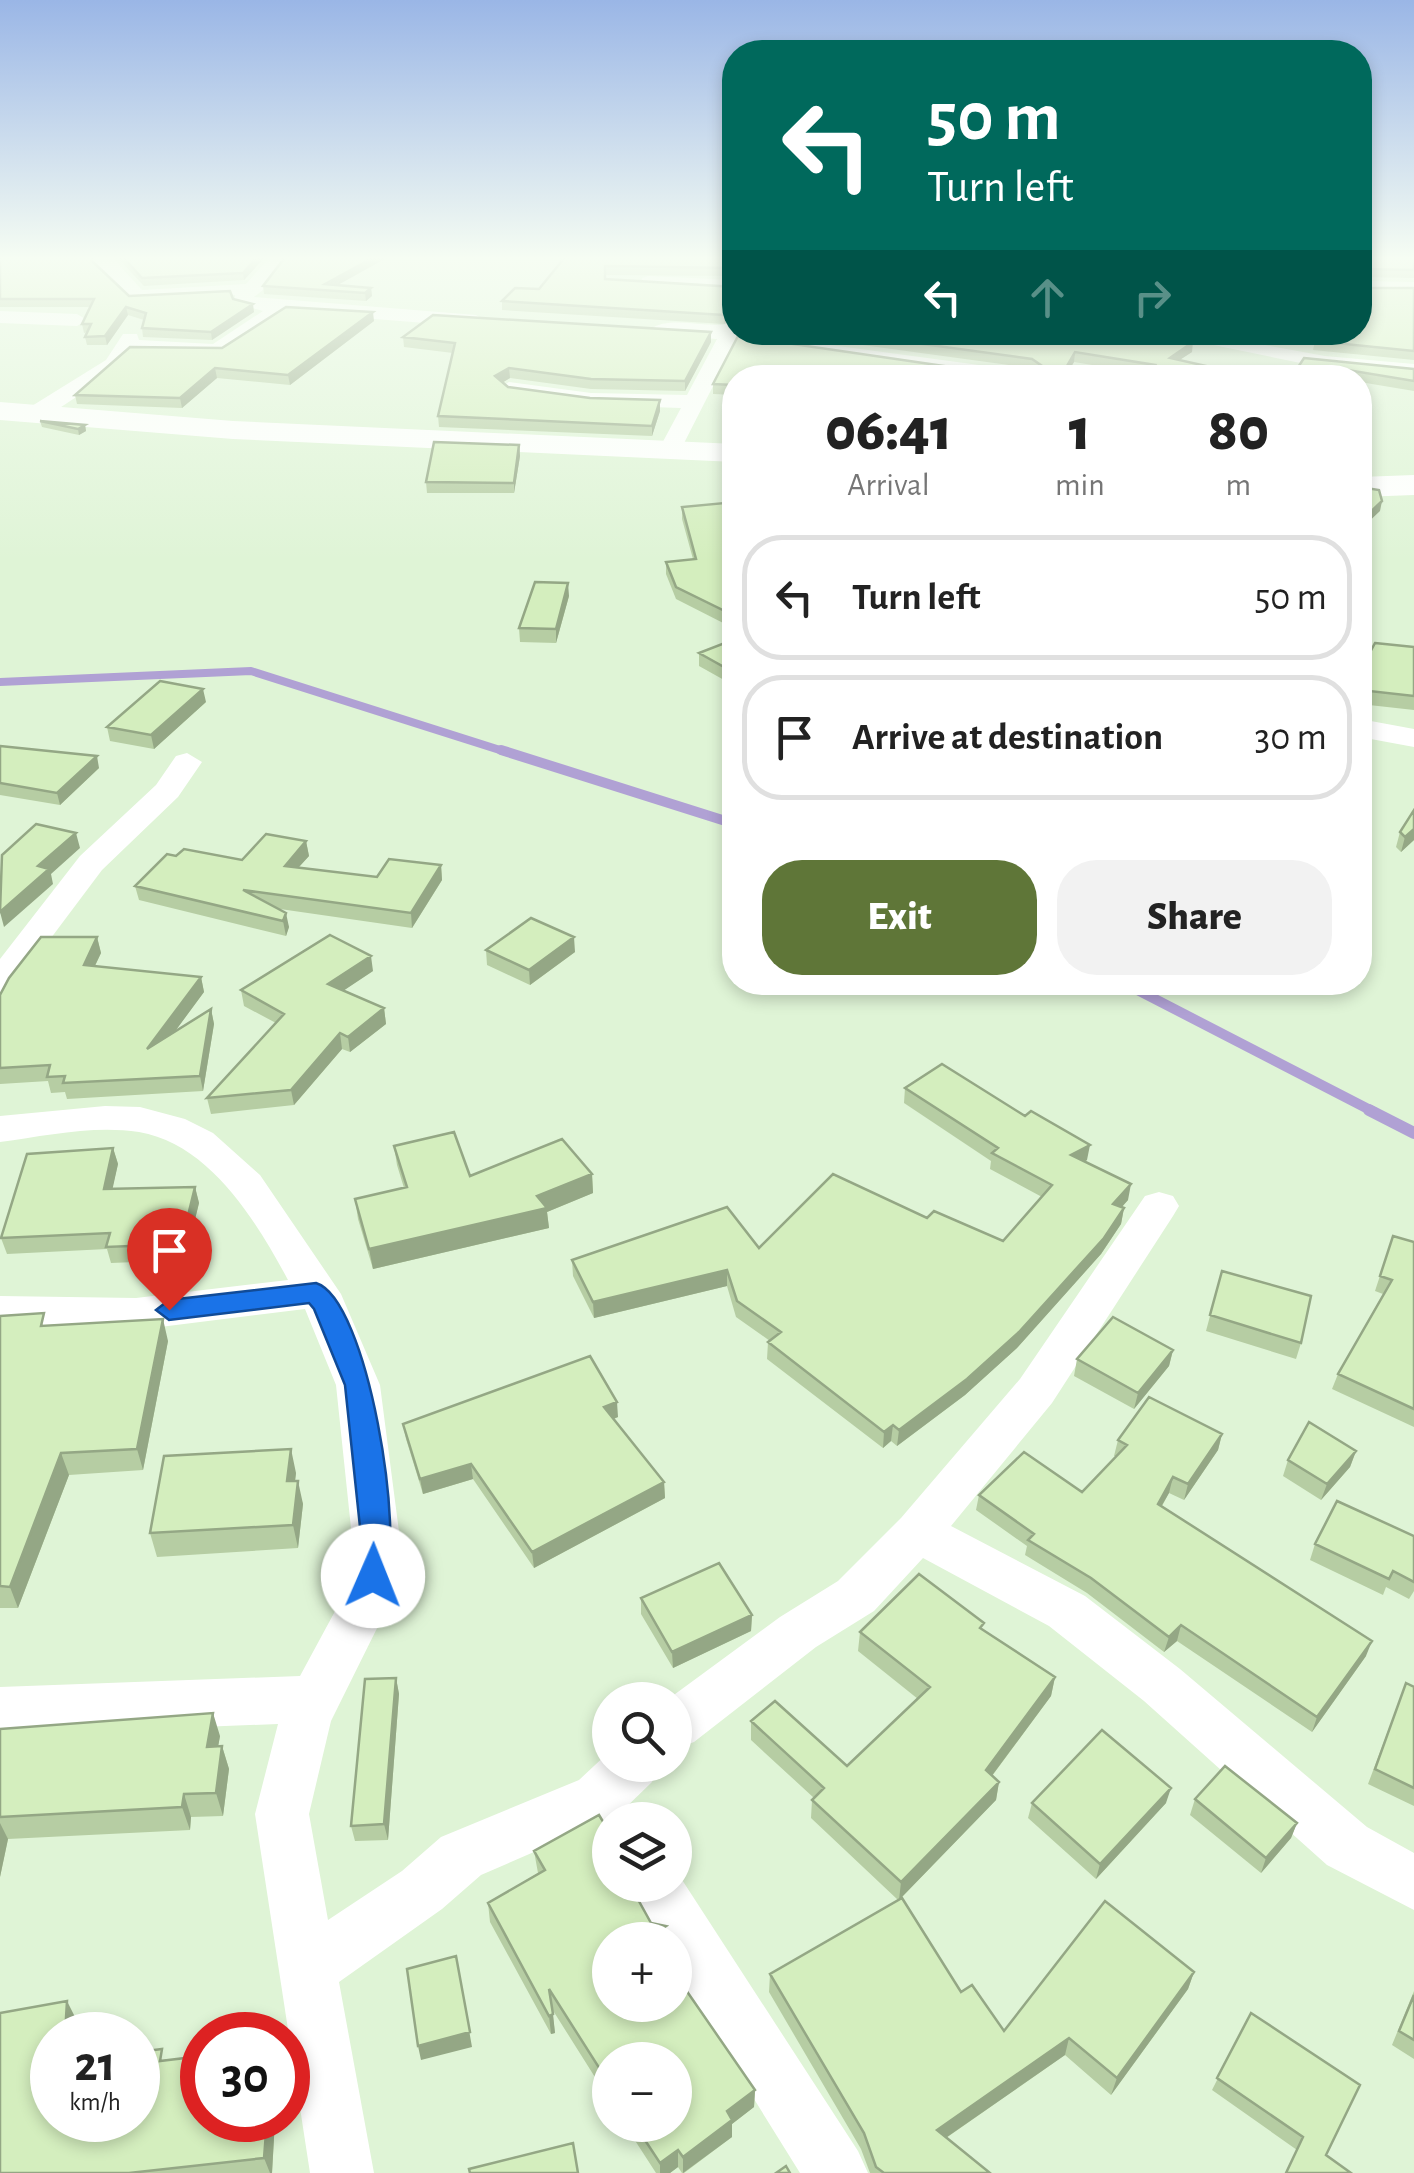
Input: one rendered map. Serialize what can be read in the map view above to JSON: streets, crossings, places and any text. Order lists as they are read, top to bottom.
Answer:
{
  "page": {
    "turn": ["50 m", "Turn left"],
    "eta": [
      "06:41",
      "Arrival",
      "1",
      "min",
      "80",
      "m"
    ],
    "list": [
      {
        "name": "Turn left",
        "value": "50 m"
      },
      {
        "name": "Arrive at destination",
        "value": "30 m"
      }
    ],
    "buttons": ["Exit", "Share"],
    "map_buttons": ["+", "−"],
    "speed": "21 km/h",
    "limit": "30"
  }
}
